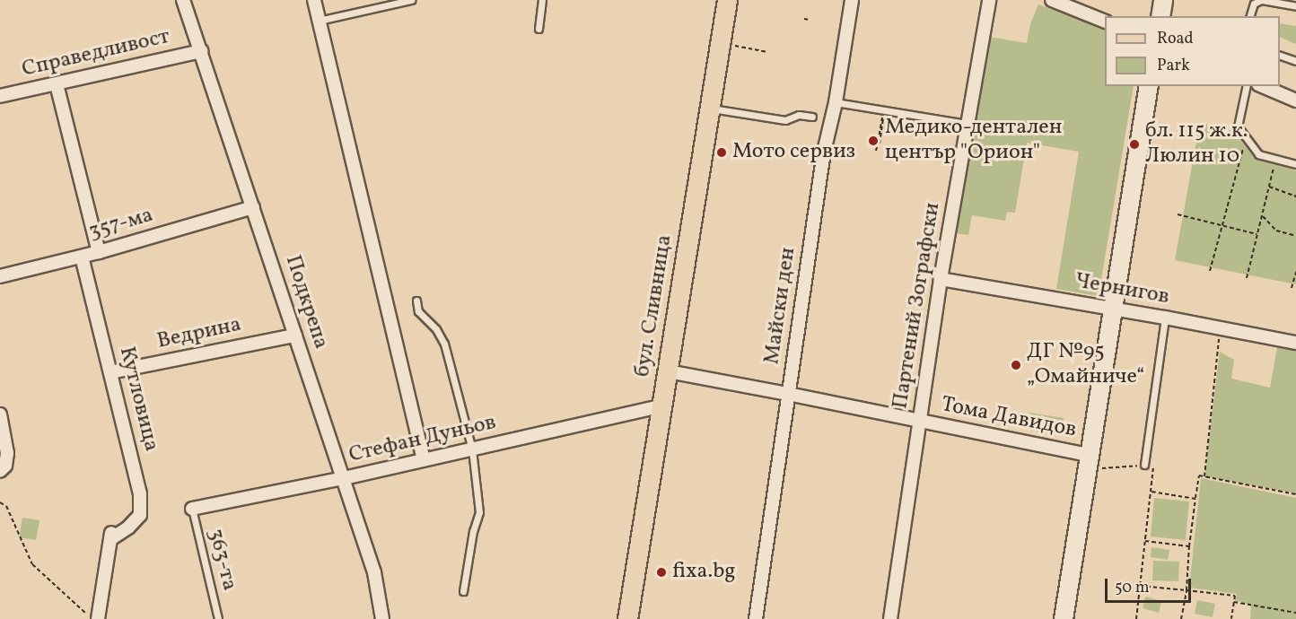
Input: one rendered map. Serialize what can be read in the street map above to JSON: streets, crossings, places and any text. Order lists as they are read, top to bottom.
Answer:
{
  "streets": {
    "main road": ["бул. Сливница"],
    "street": [
      "Справедливост",
      "357-ма",
      "Чернигов",
      "Подкрепа",
      "Майски ден",
      "Партений Зографски",
      "Ведрина",
      "Кутловица",
      "Тома Давидов",
      "Стефан Дуньов"
    ],
    "lane": ["363-та"]
  },
  "crossings": [
    ["Справедливост", "Подкрепа"],
    ["357-ма", "Подкрепа"],
    ["357-ма", "Кутловица"],
    ["Чернигов", "Партений Зографски"],
    ["Подкрепа", "Ведрина"],
    ["Подкрепа", "Стефан Дуньов"],
    ["бул. Сливница", "Тома Давидов"],
    ["бул. Сливница", "Стефан Дуньов"],
    ["Майски ден", "Тома Давидов"],
    ["Партений Зографски", "Тома Давидов"],
    ["Ведрина", "Кутловица"],
    ["Стефан Дуньов", "363-та"]
  ],
  "places": [
    "Медико-дентален център \"Орион\"",
    "бл. 115 ж.к. Люлин 10",
    "Мото сервиз",
    "ДГ №95 „Омайниче“",
    "fixa.bg"
  ],
  "legend": ["Road", "Park"],
  "scale_bar": "50 m"
}
